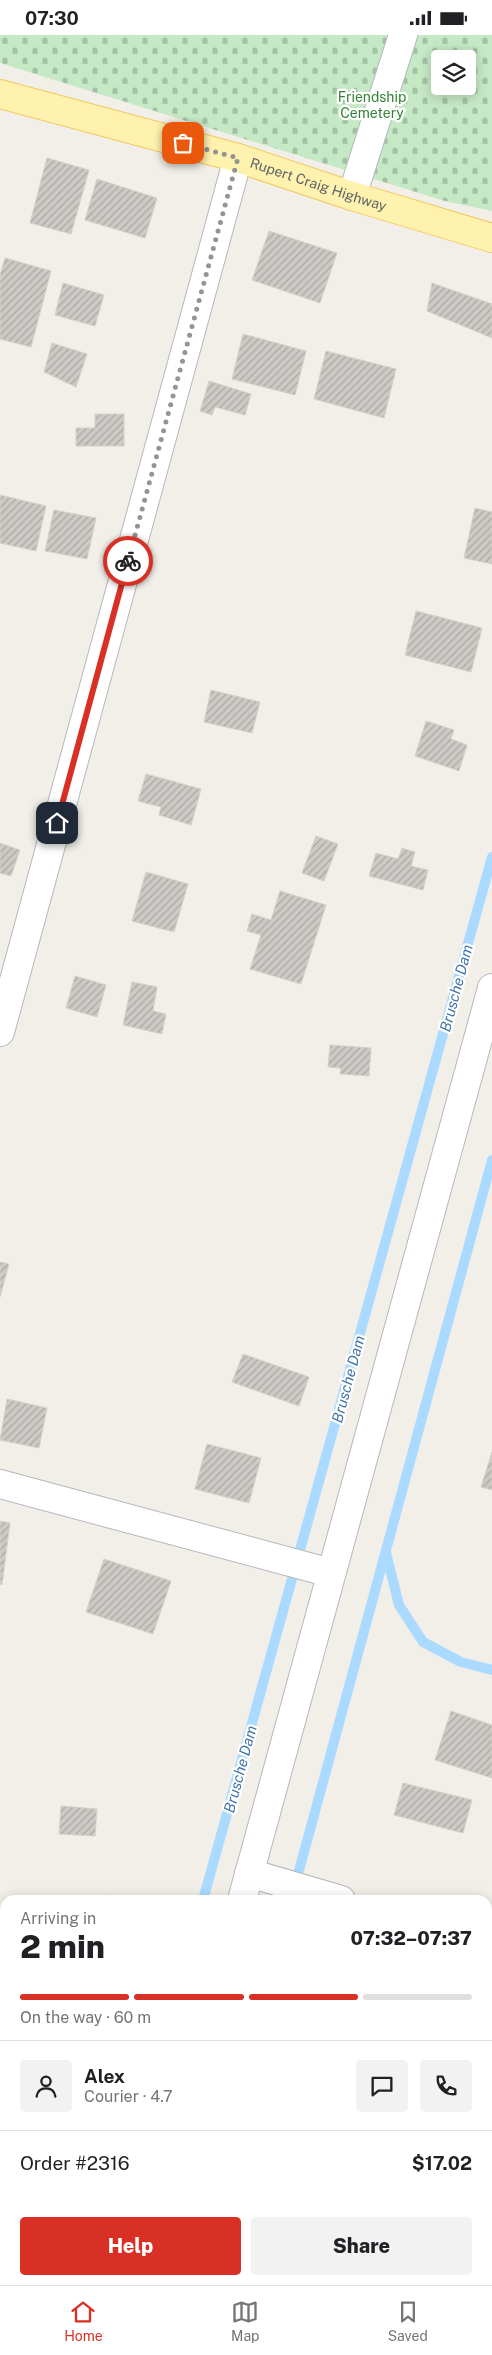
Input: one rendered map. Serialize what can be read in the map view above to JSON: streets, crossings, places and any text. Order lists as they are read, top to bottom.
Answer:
{
  "streets": {
    "main road": ["Rupert Craig Highway"]
  },
  "water": ["Brusche Dam"],
  "parks": ["Friendship Cemetery"],
  "page": {
    "status": "07:30",
    "heading": ["2 min", "Arriving in", "07:32–07:37"],
    "panel": [
      "Alex",
      "Courier · 4.7",
      "Order #2316",
      "$17.02"
    ],
    "bar": "On the way · 60 m",
    "buttons": ["Help", "Share"],
    "tabs": ["Home", "Map", "Saved"]
  }
}
